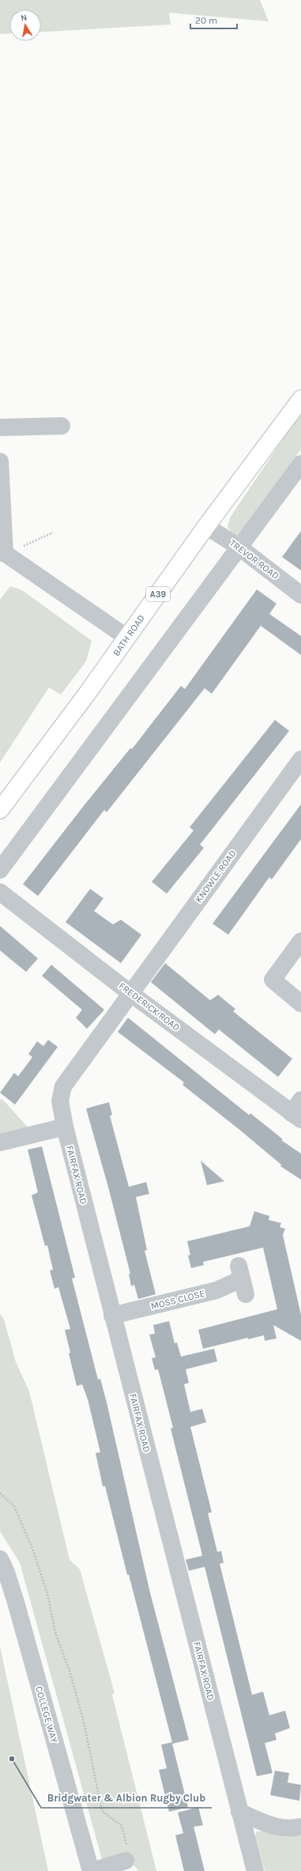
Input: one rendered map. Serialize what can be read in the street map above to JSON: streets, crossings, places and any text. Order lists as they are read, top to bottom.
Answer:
{
  "streets": {
    "main road": ["A39", "BATH ROAD"],
    "street": [
      "TREVOR ROAD",
      "KNOWLE ROAD",
      "FREDERICK ROAD",
      "FAIRFAX ROAD",
      "MOSS CLOSE",
      "COLLEGE WAY"
    ]
  },
  "crossings": [
    ["TREVOR ROAD", "BATH ROAD"],
    ["KNOWLE ROAD", "FREDERICK ROAD"],
    ["KNOWLE ROAD", "FAIRFAX ROAD"],
    ["FREDERICK ROAD", "FAIRFAX ROAD"],
    ["FAIRFAX ROAD", "MOSS CLOSE"]
  ],
  "places": ["Bridgwater & Albion Rugby Club"],
  "scale_bar": "20 m",
  "north": "top"
}
